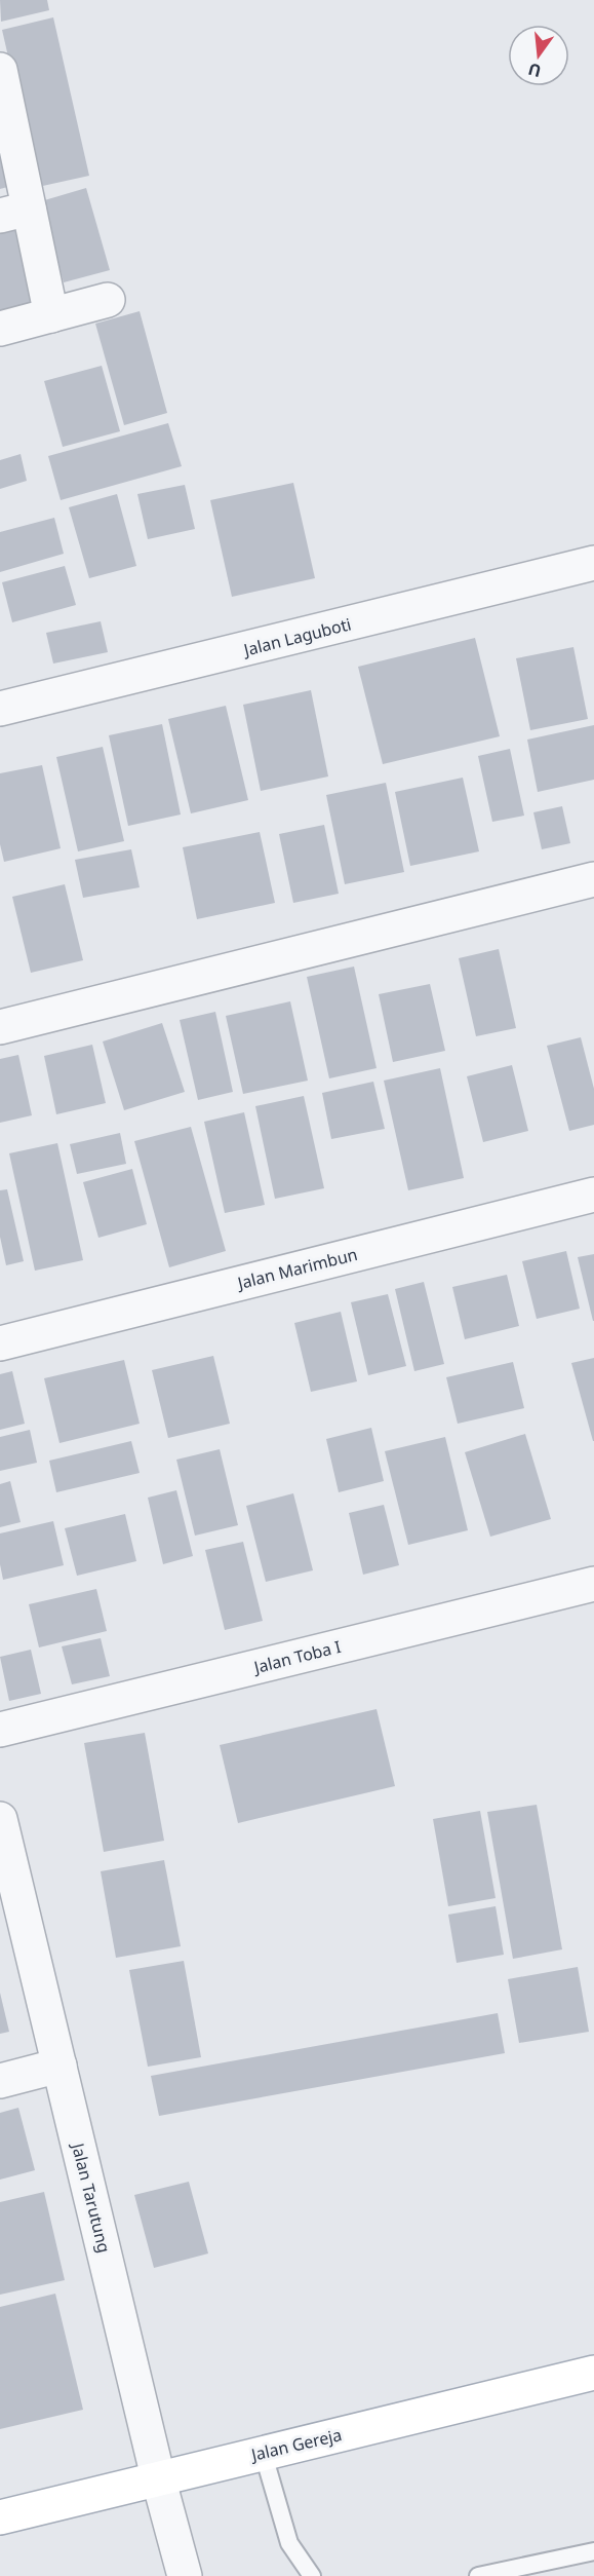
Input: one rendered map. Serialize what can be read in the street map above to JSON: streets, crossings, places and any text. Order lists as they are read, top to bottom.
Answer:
{
  "streets": {
    "main road": ["Jalan Gereja"],
    "street": [
      "Jalan Laguboti",
      "Jalan Marimbun",
      "Jalan Toba I",
      "Jalan Tarutung"
    ]
  },
  "crossings": [
    ["Jalan Tarutung", "Jalan Gereja"]
  ],
  "north": "bottom"
}
